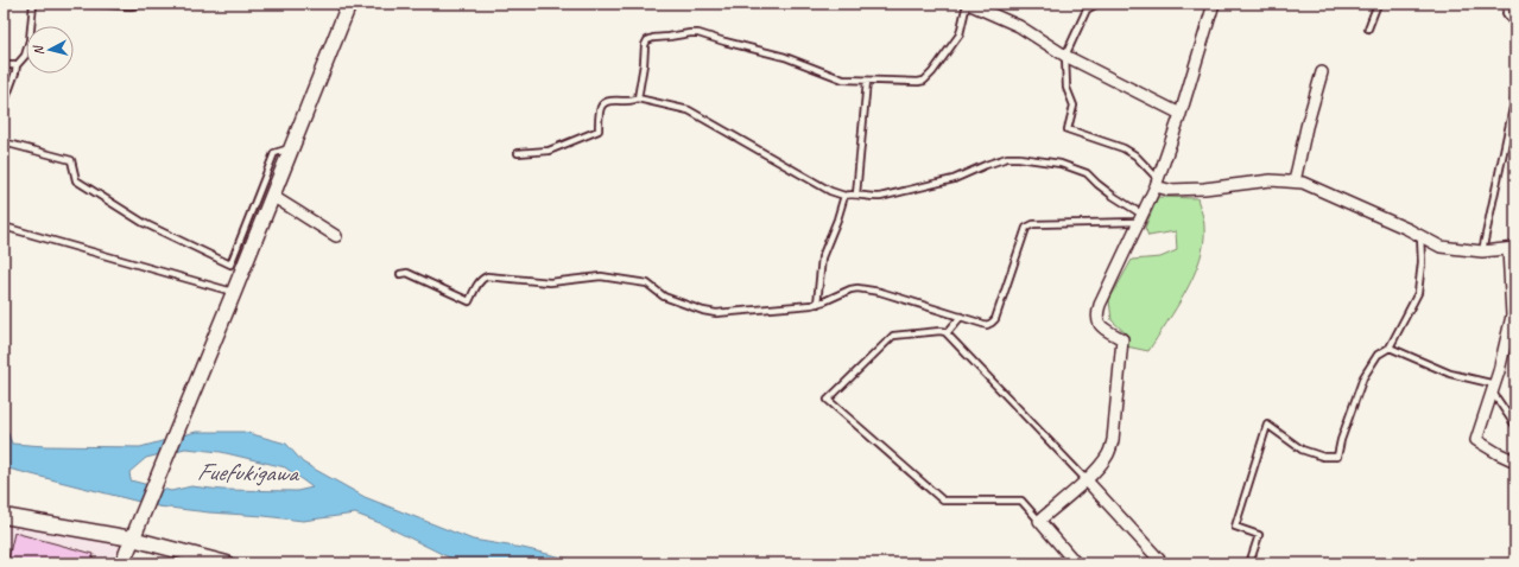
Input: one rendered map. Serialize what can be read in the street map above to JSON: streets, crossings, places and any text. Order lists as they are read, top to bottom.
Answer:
{
  "water": ["Fuefukigawa"],
  "north": "left"
}
